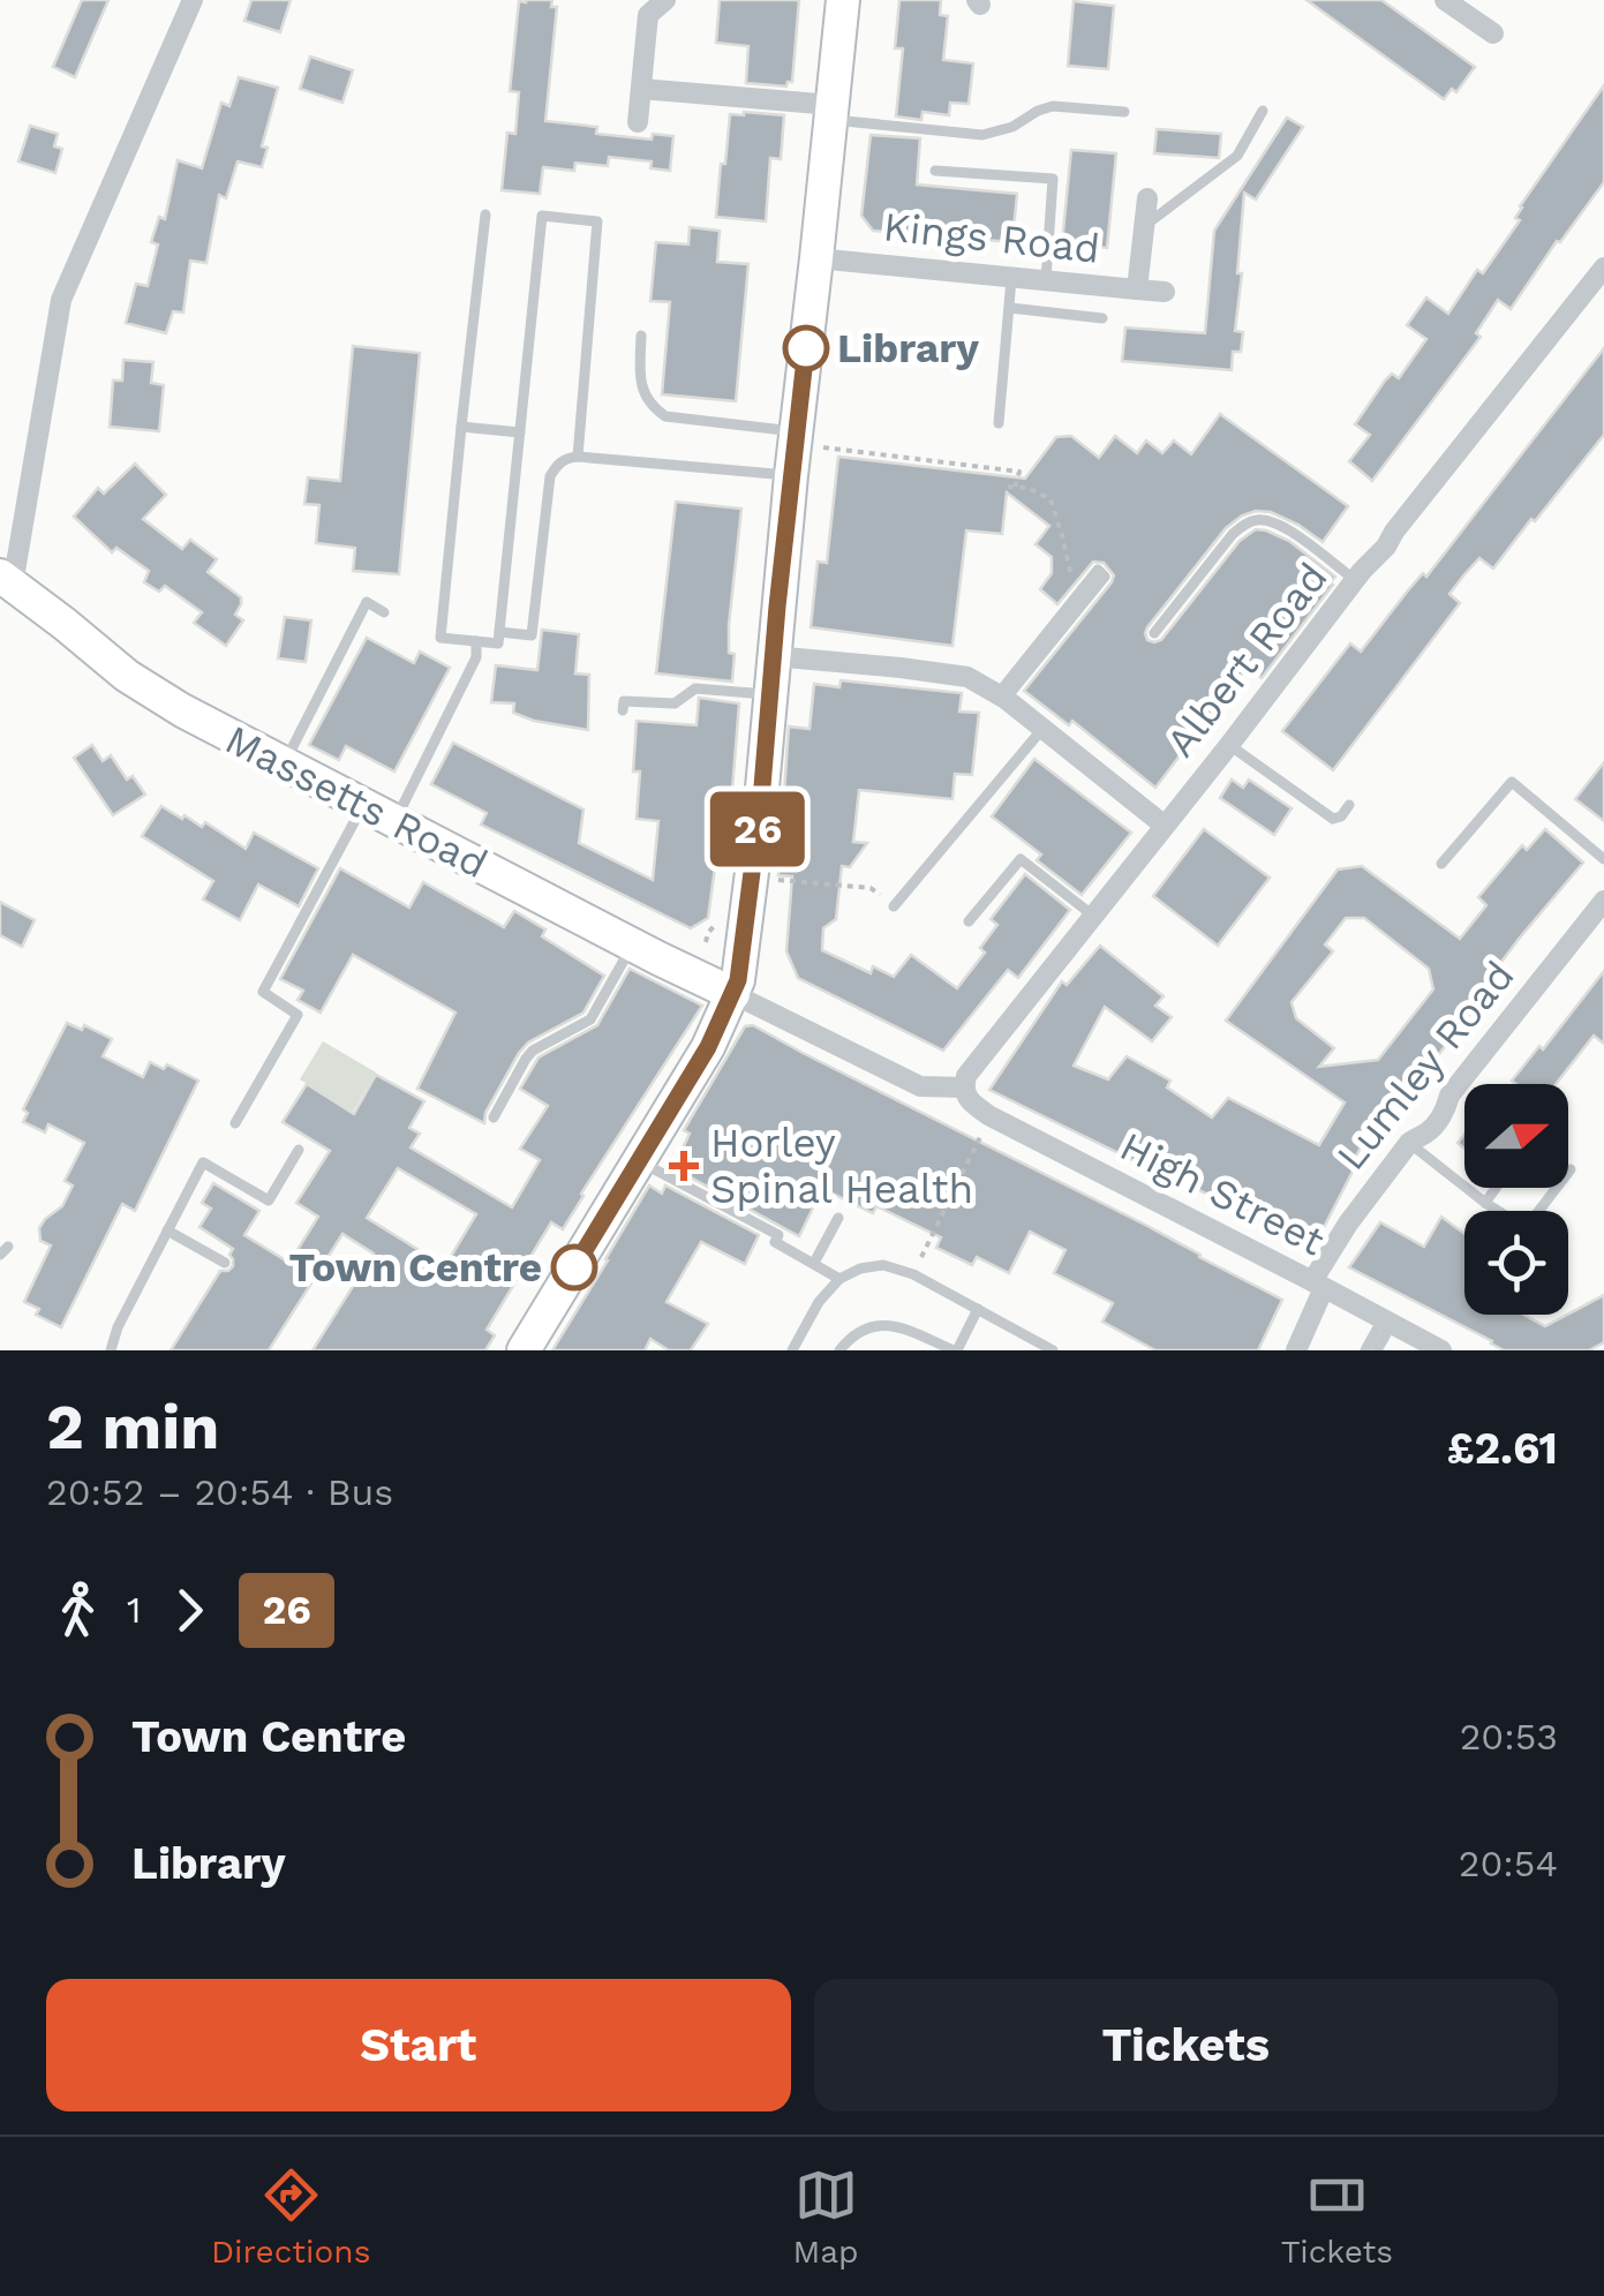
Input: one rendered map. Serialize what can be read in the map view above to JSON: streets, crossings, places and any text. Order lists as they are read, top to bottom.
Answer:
{
  "streets": {
    "street": [
      "Kings Road",
      "Albert Road",
      "Massetts Road",
      "Lumley Road",
      "High Street"
    ]
  },
  "crossings": [
    ["Albert Road", "High Street"],
    ["Massetts Road", "High Street"],
    ["Lumley Road", "High Street"]
  ],
  "places": {
    "other": ["Library", "Town Centre"],
    "health": ["Horley Spinal Health"]
  },
  "lines": ["bus line 26"],
  "north": "right",
  "page": {
    "on_map": "26",
    "heading": ["2 min", "20:52 – 20:54 · Bus", "£2.61"],
    "legs": ["1", "26"],
    "list": [
      {
        "name": "Town Centre",
        "value": "20:53"
      },
      {
        "name": "Library",
        "value": "20:54"
      }
    ],
    "buttons": ["Start", "Tickets"],
    "tabs": ["Directions", "Map", "Tickets"]
  }
}
